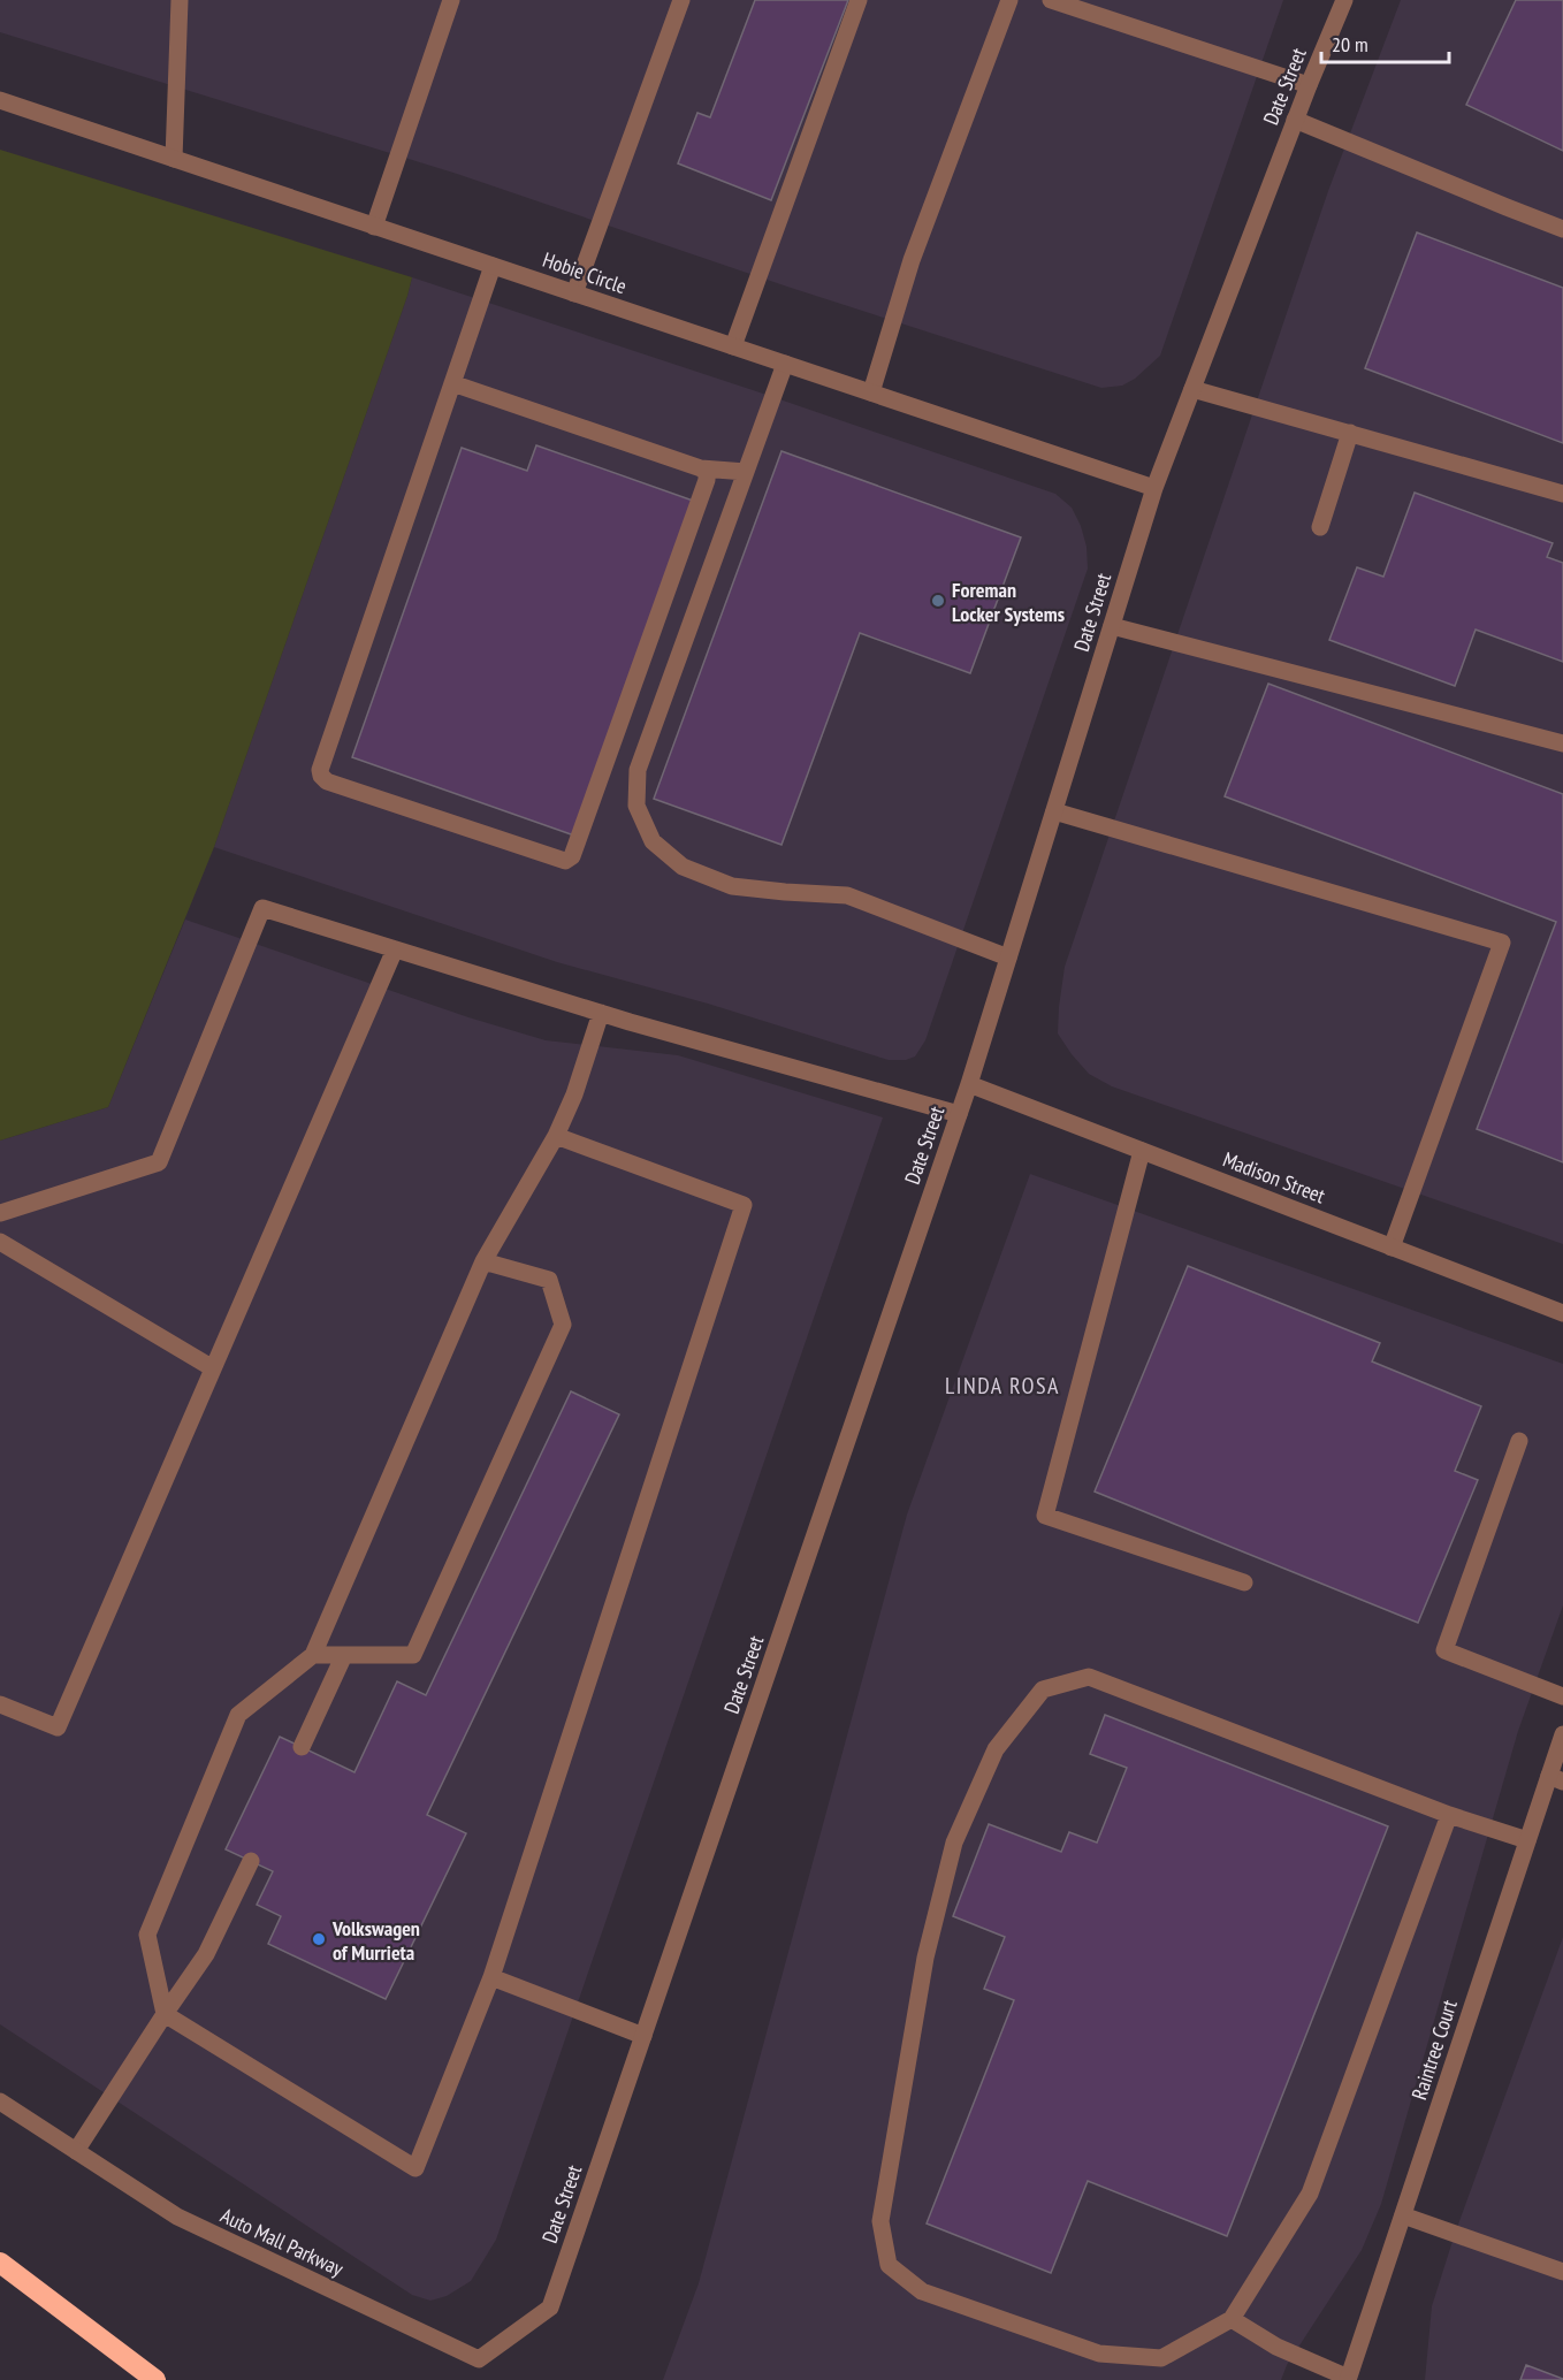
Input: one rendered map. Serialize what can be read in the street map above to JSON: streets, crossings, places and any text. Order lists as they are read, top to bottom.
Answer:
{
  "streets": {
    "street": [
      "Date Street",
      "Hobie Circle",
      "Madison Street",
      "Raintree Court",
      "Auto Mall Parkway"
    ]
  },
  "crossings": [
    ["Date Street", "Hobie Circle"],
    ["Date Street", "Madison Street"],
    ["Date Street", "Auto Mall Parkway"]
  ],
  "districts": ["LINDA ROSA"],
  "places": ["Foreman Locker Systems", "Volkswagen of Murrieta"],
  "scale_bar": "20 m"
}
